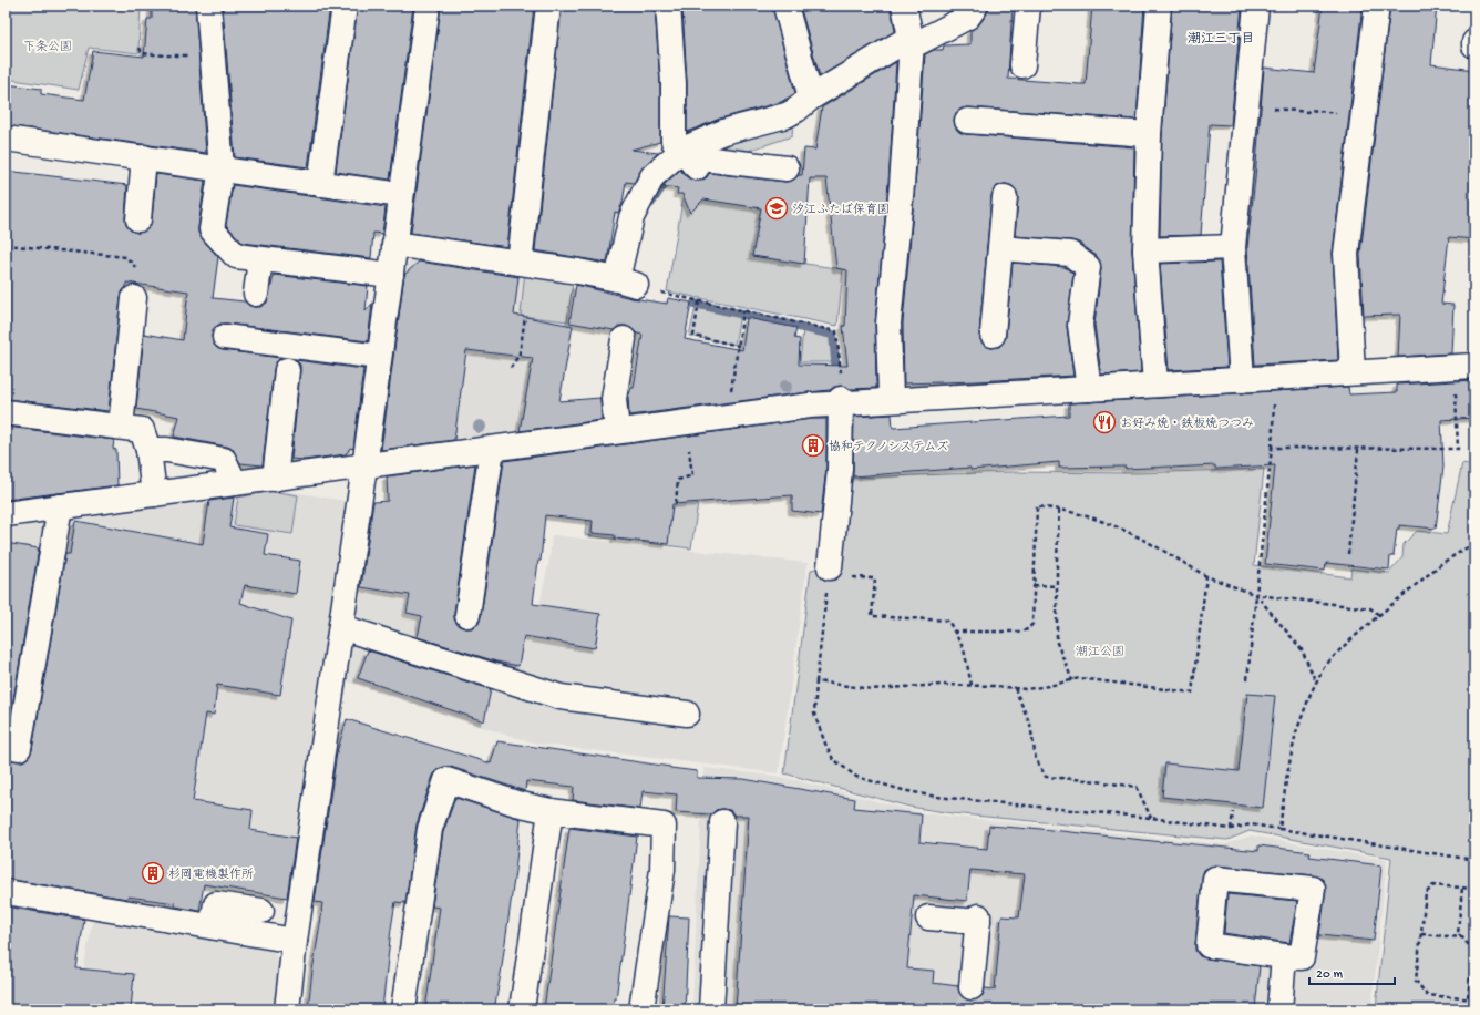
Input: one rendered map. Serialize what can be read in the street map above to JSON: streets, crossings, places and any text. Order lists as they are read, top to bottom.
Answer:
{
  "districts": ["潮江三丁目"],
  "parks": ["下条公園", "潮江公園"],
  "places": {
    "school or university": ["汐江ふたば保育園"],
    "restaurant": ["お好み焼・鉄板焼つつみ"],
    "building": ["協和テクノシステムズ", "杉岡電機製作所"]
  },
  "scale_bar": "20 m"
}
